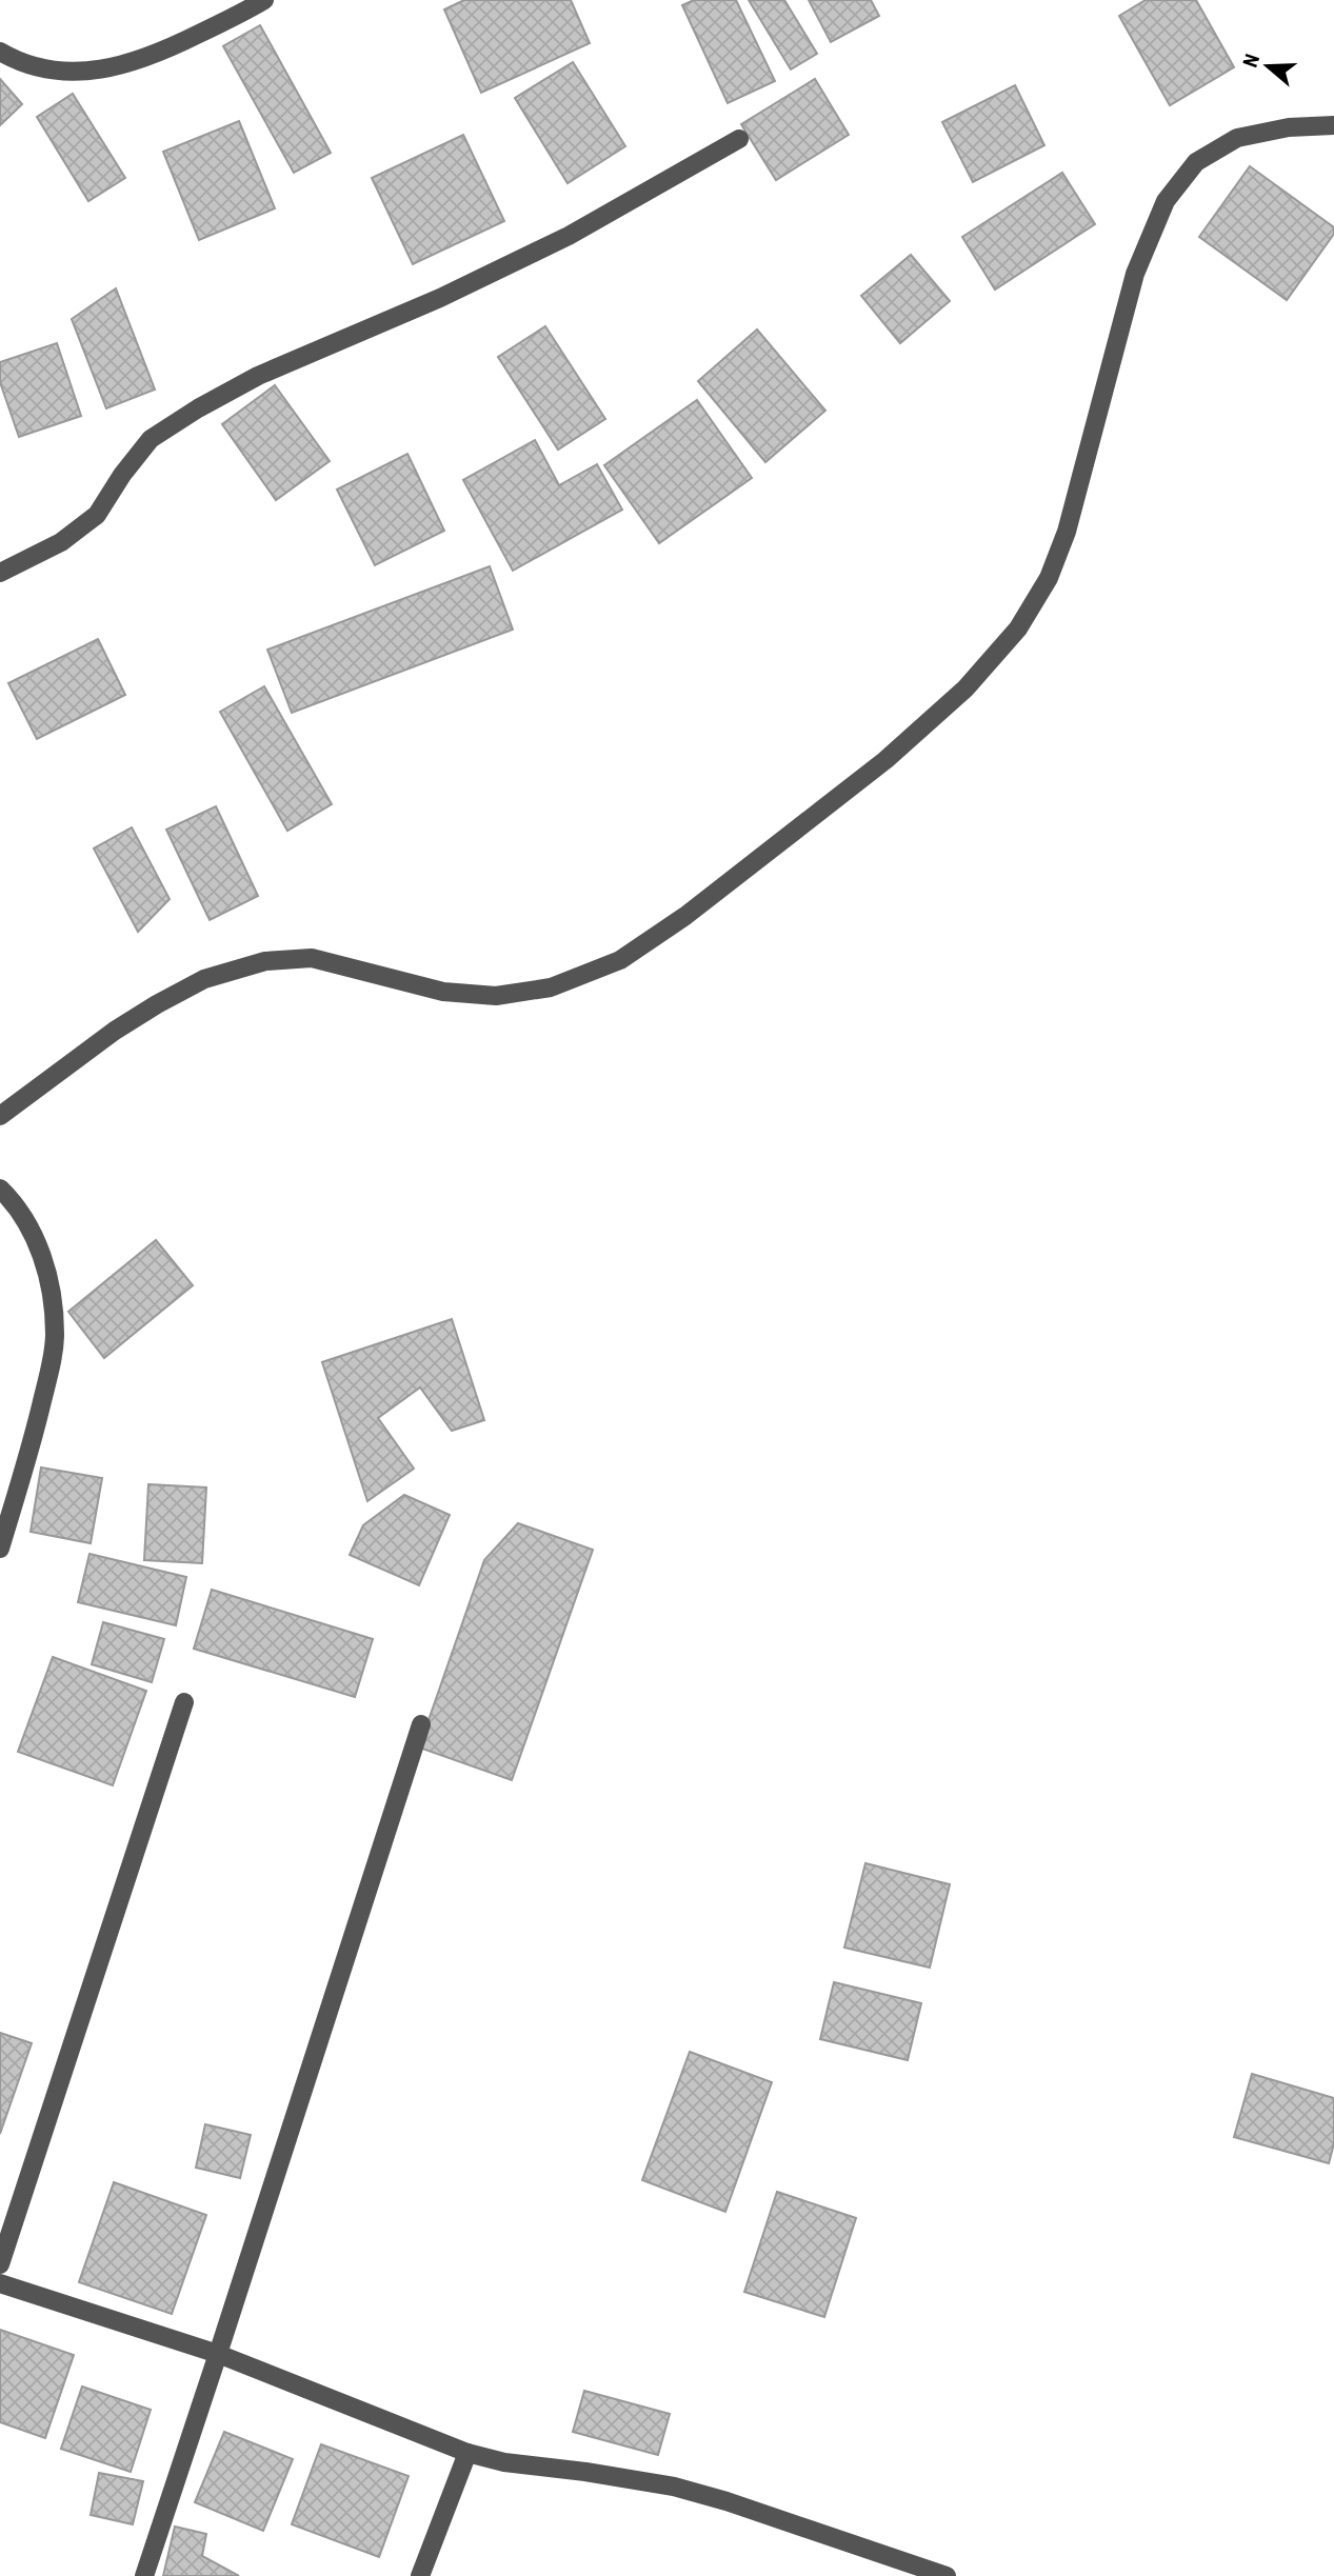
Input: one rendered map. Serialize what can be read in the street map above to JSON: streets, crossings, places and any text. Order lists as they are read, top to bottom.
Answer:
{
  "north": "left"
}
